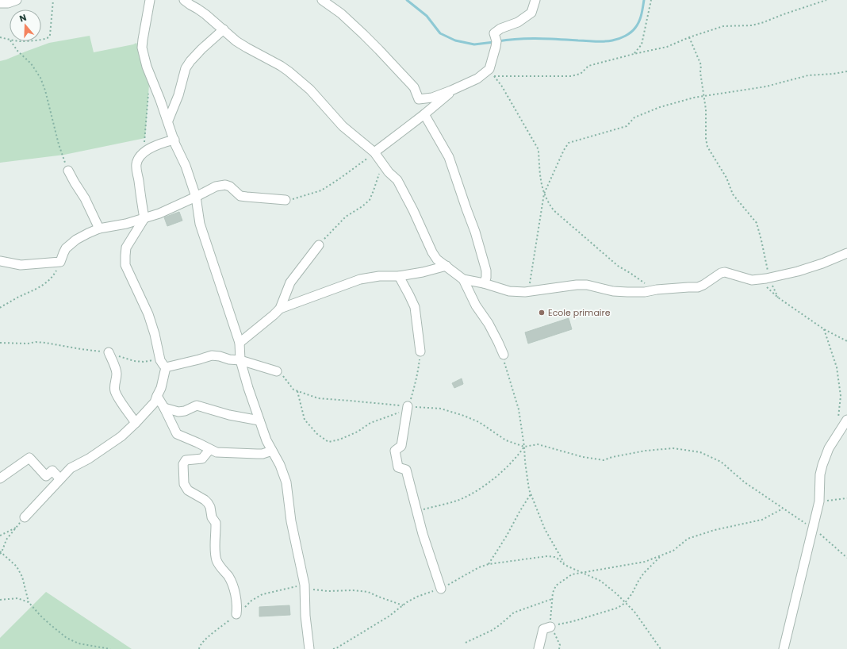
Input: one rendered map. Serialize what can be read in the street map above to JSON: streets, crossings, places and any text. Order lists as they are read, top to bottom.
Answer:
{
  "places": ["Ecole primaire"],
  "north": "top"
}
